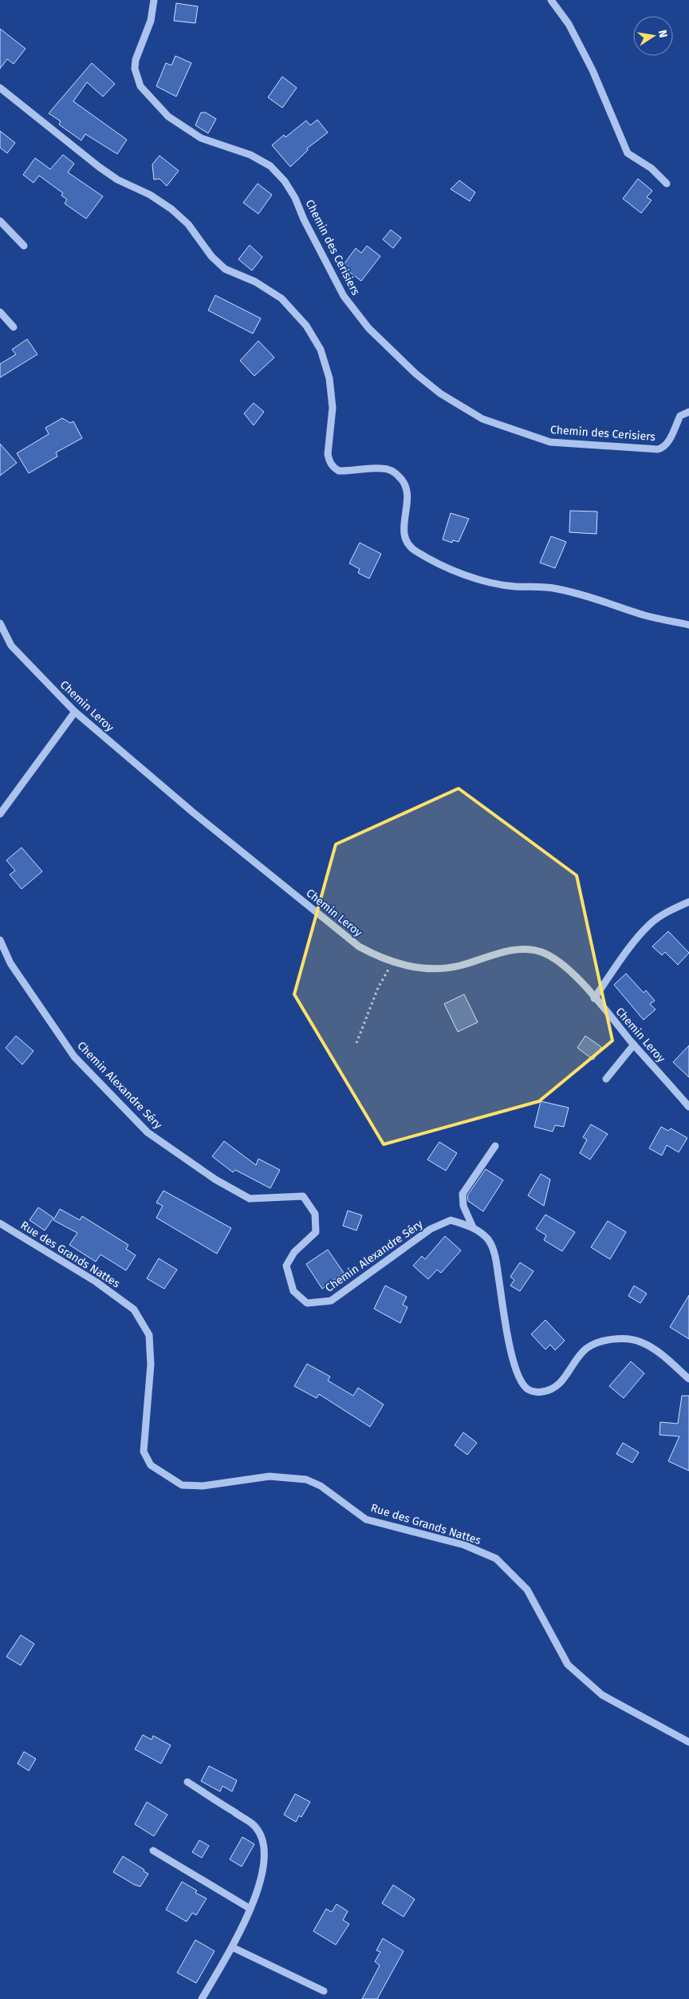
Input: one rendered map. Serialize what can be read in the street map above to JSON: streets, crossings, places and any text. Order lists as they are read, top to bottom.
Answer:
{
  "streets": {
    "street": [
      "Chemin des Cerisiers",
      "Chemin Leroy",
      "Chemin Alexandre Séry",
      "Rue des Grands Nattes"
    ]
  },
  "north": "right"
}
